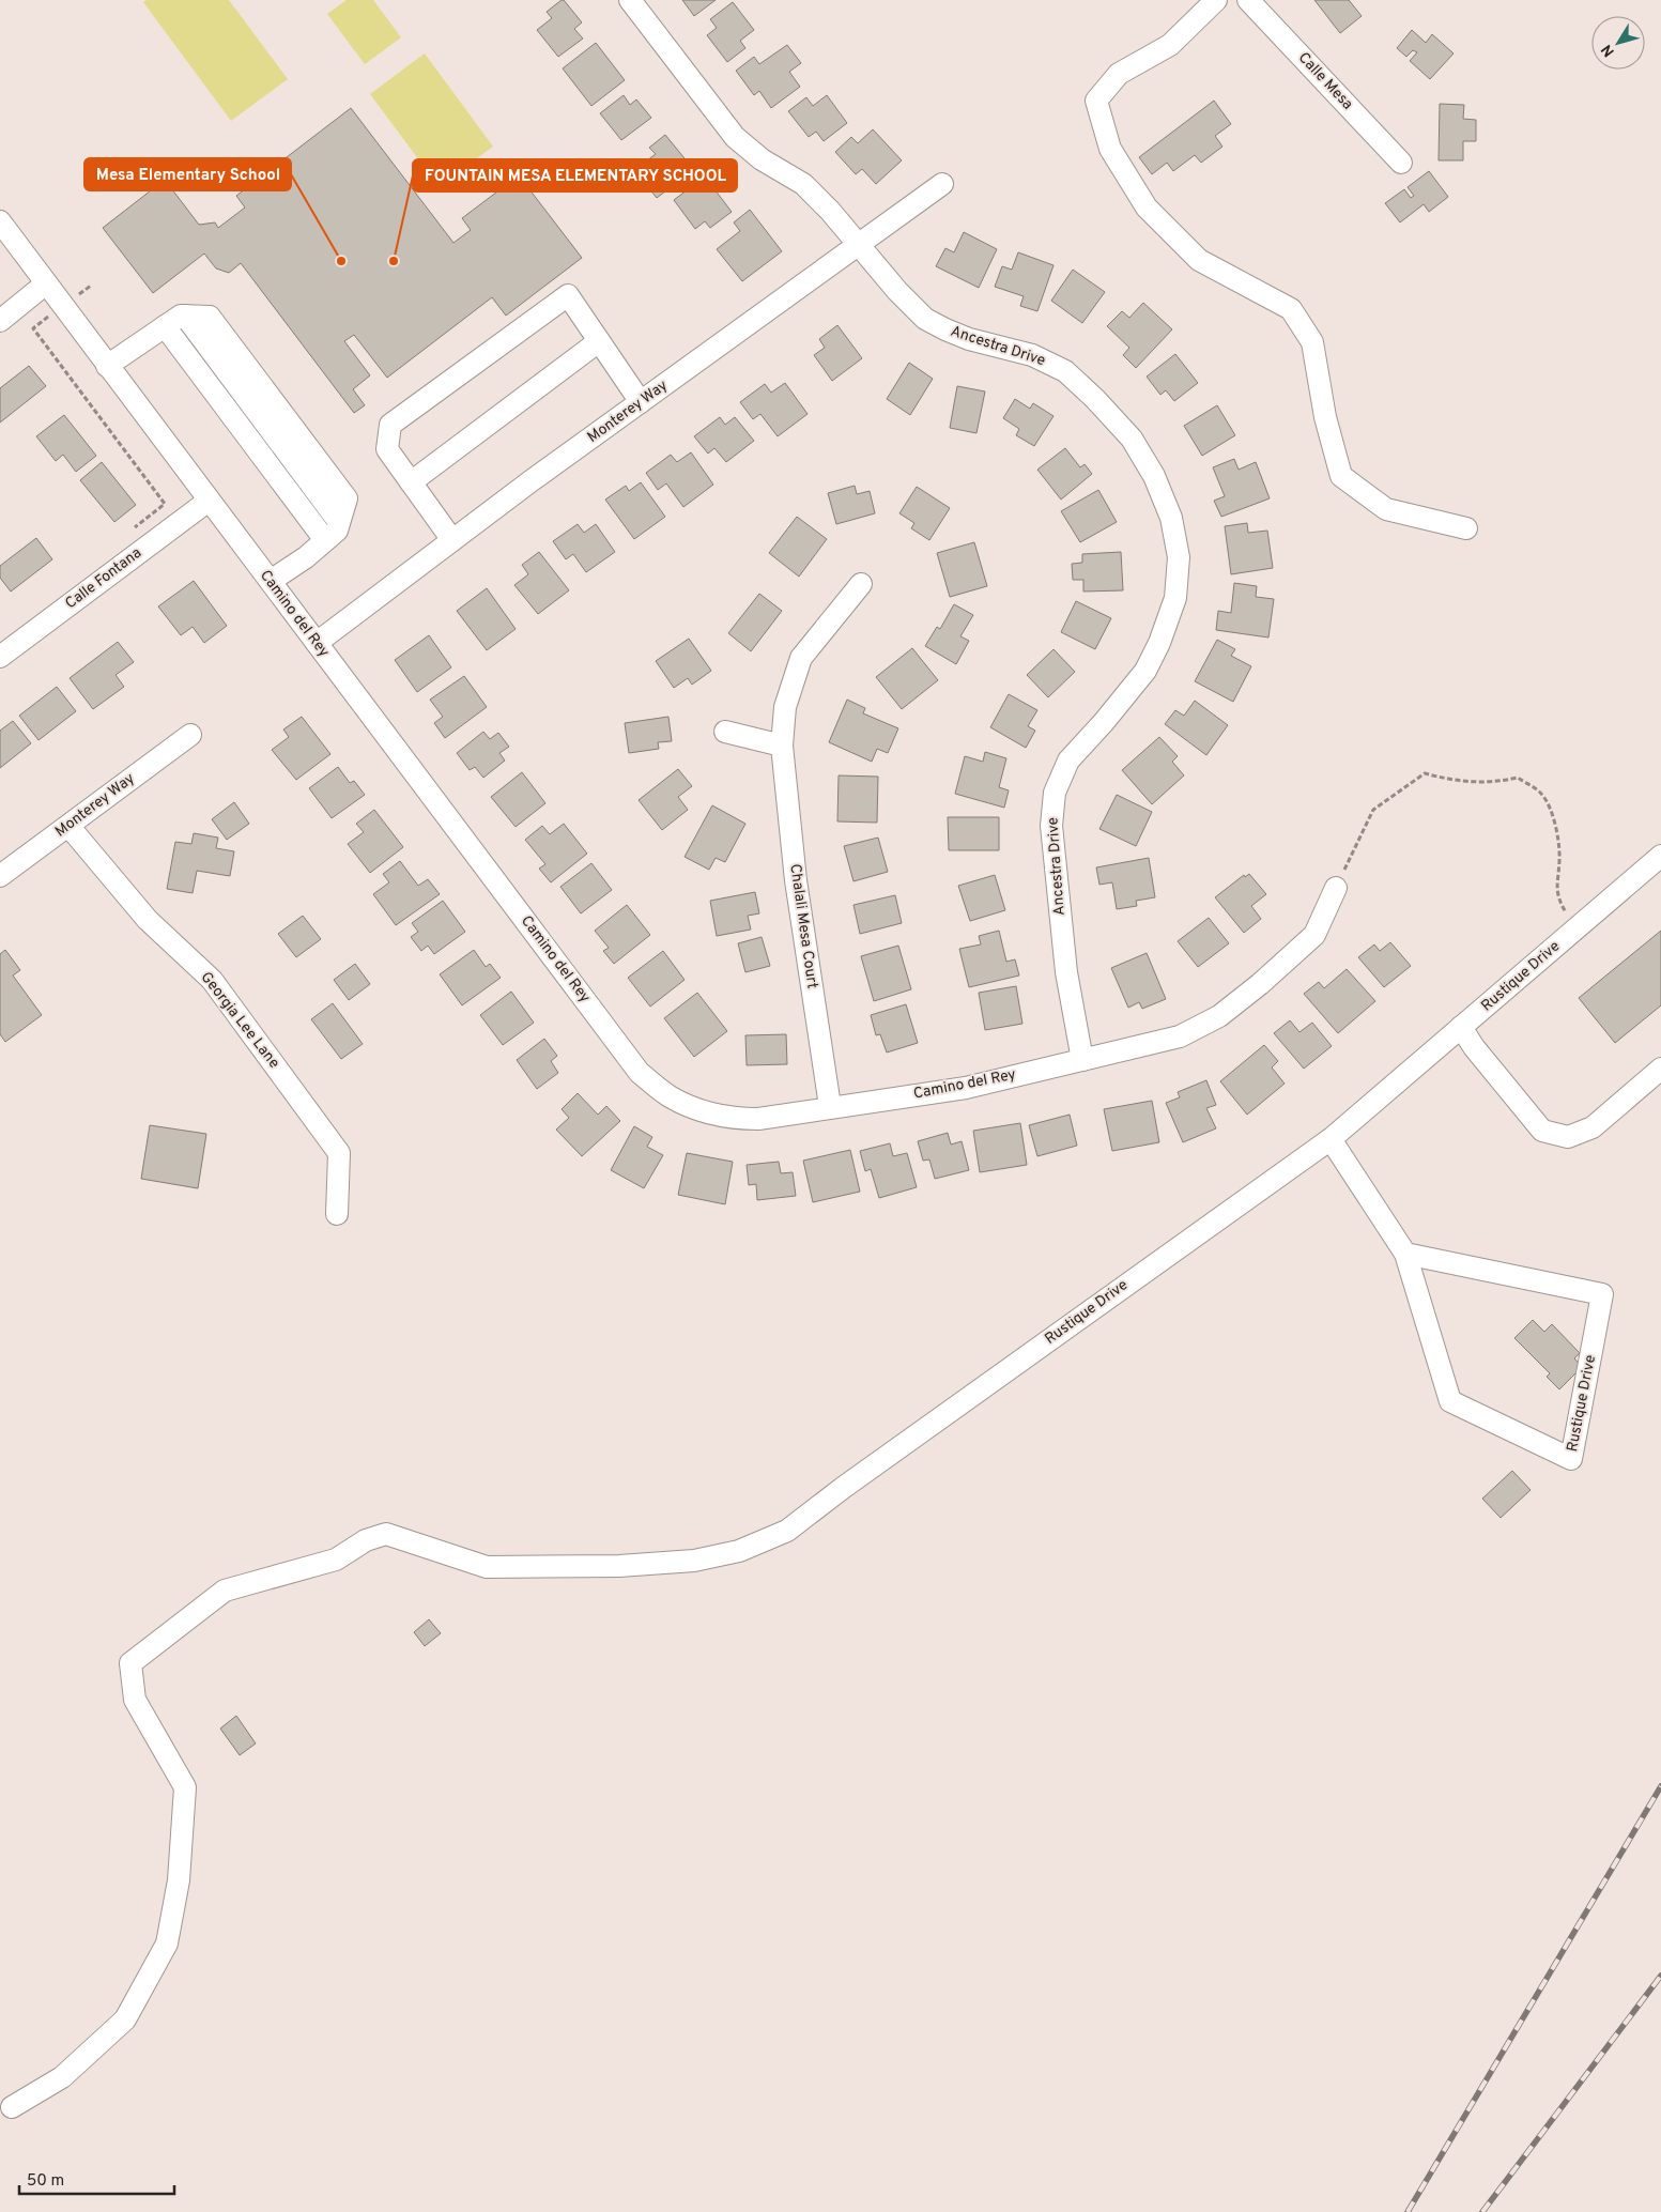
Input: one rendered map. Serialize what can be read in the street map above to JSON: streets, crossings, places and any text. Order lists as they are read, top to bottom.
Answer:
{
  "streets": {
    "street": [
      "Calle Mesa",
      "Ancestra Drive",
      "Monterey Way",
      "Calle Fontana",
      "Camino del Rey",
      "Chalali Mesa Court",
      "Rustique Drive",
      "Georgia Lee Lane"
    ]
  },
  "crossings": [
    ["Ancestra Drive", "Monterey Way"],
    ["Ancestra Drive", "Camino del Rey"],
    ["Monterey Way", "Camino del Rey"],
    ["Monterey Way", "Georgia Lee Lane"],
    ["Calle Fontana", "Camino del Rey"],
    ["Camino del Rey", "Chalali Mesa Court"]
  ],
  "places": ["Mesa Elementary School", "FOUNTAIN MESA ELEMENTARY SCHOOL"],
  "scale_bar": "50 m",
  "north": "bottom left"
}
